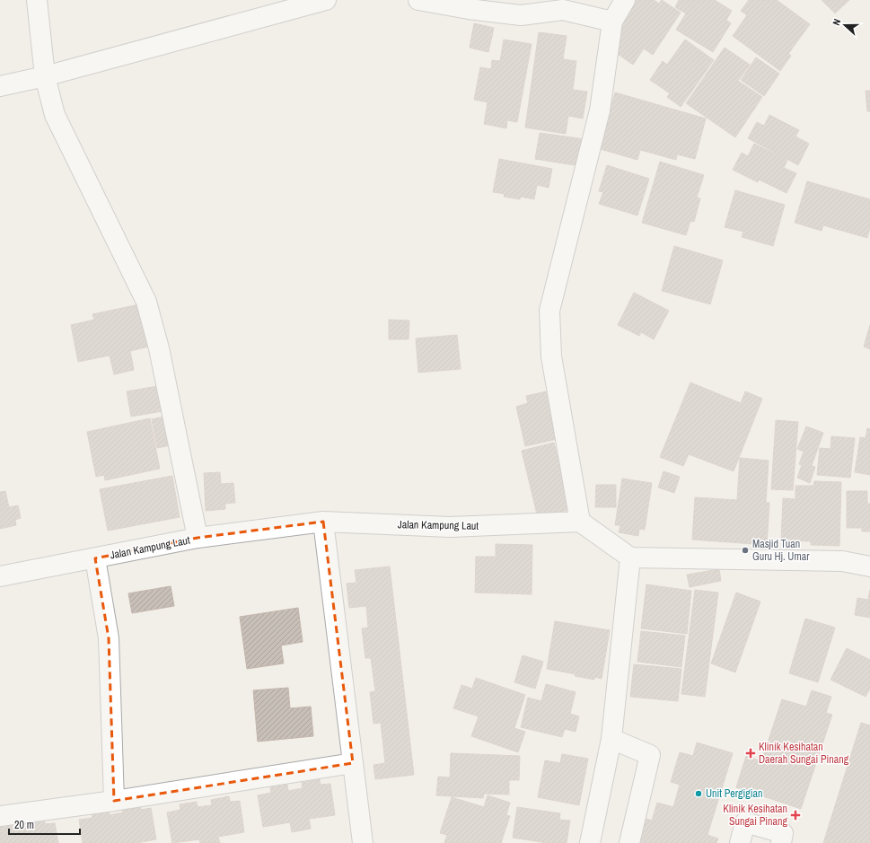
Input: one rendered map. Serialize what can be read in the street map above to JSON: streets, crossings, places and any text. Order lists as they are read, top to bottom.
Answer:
{
  "streets": {
    "street": ["Jalan Kampung Laut"]
  },
  "places": {
    "other": ["Masjid Tuan Guru Hj. Umar", "Unit Pergigian"],
    "health": ["Klinik Kesihatan Daerah Sungai Pinang", "Klinik Kesihatan Sungai Pinang"]
  },
  "scale_bar": "20 m",
  "north": "left"
}
